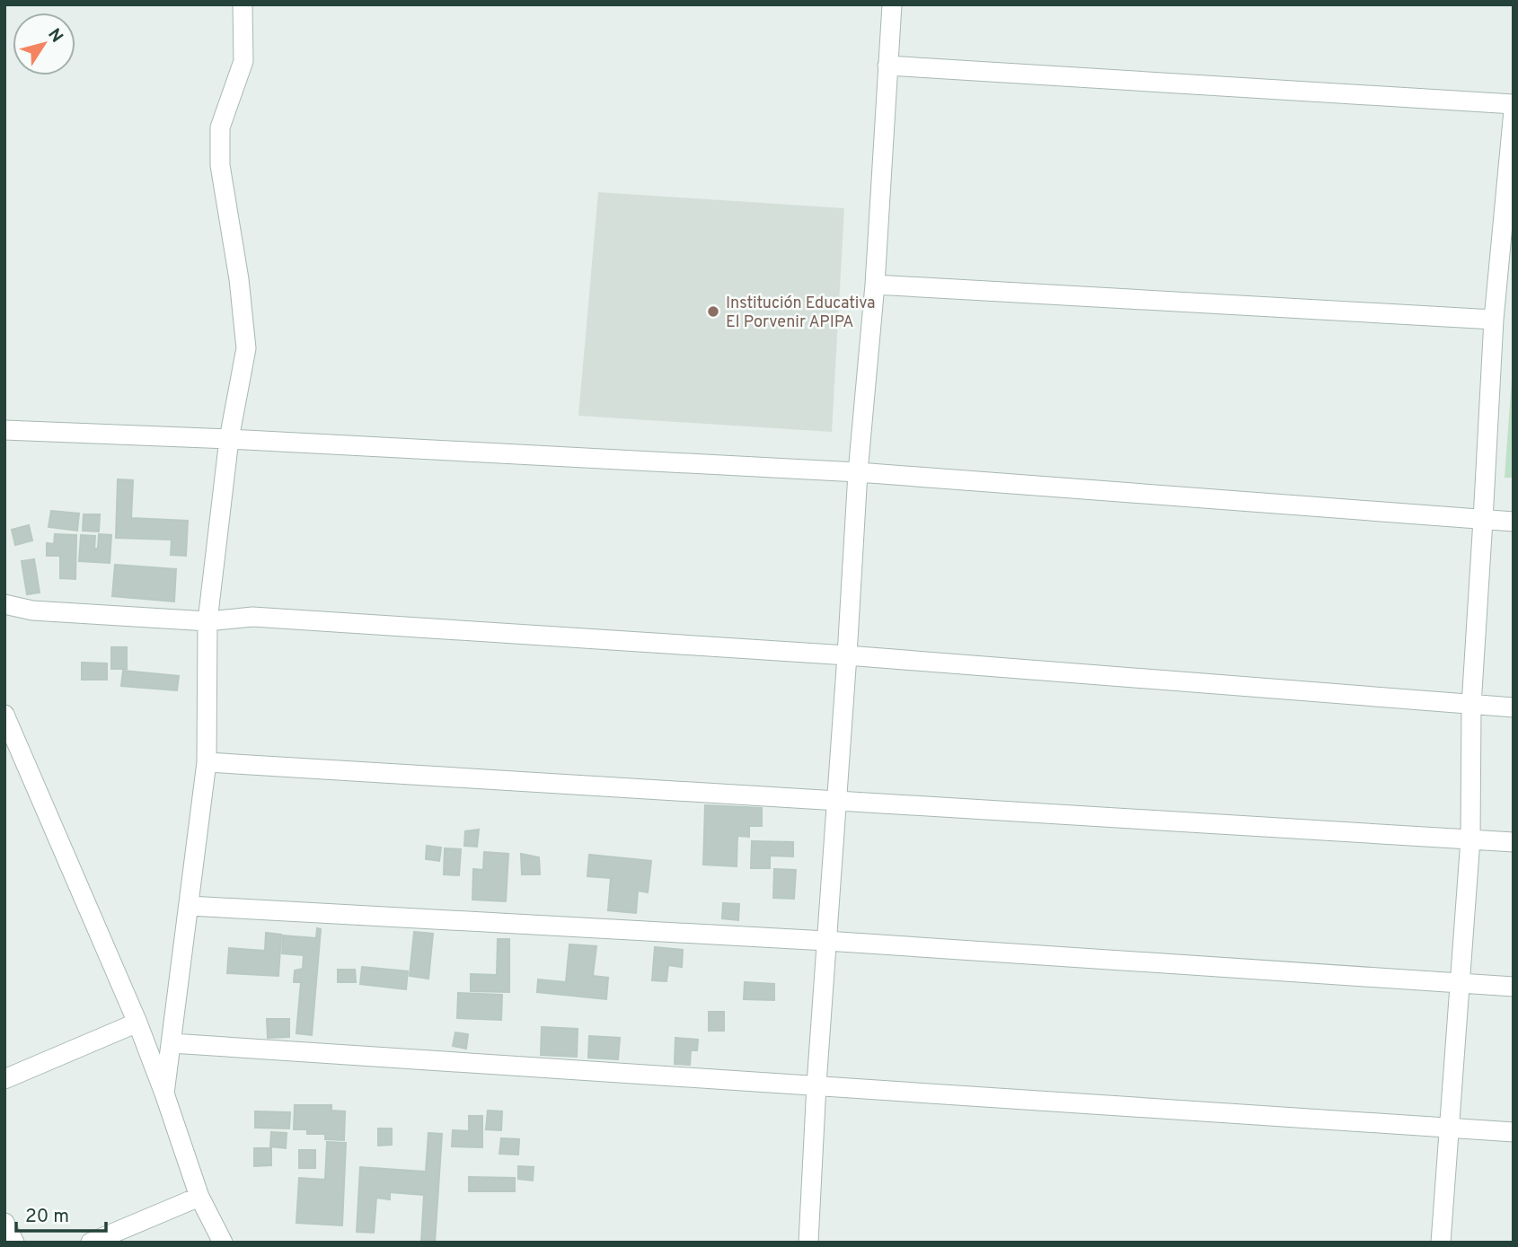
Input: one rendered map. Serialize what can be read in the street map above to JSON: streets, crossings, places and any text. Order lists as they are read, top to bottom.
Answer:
{
  "places": ["Institución Educativa El Porvenir APIPA"],
  "scale_bar": "20 m",
  "north": "top right"
}
